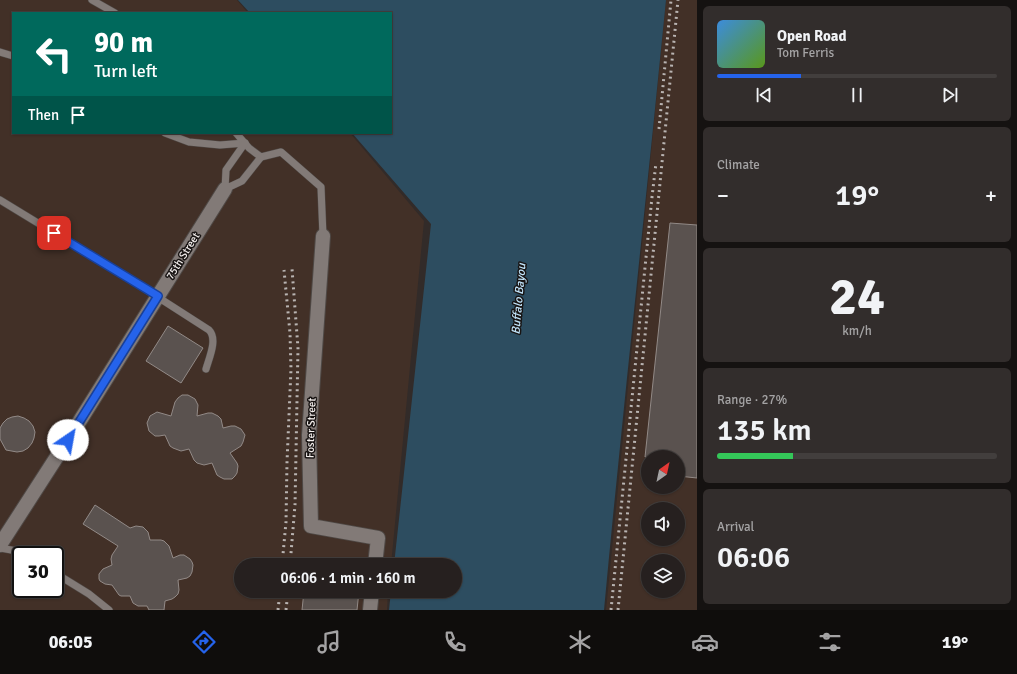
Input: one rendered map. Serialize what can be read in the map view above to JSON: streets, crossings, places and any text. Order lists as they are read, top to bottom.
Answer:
{
  "streets": {
    "street": ["75th Street", "Foster Street"]
  },
  "water": ["Buffalo Bayou"],
  "north": "top right",
  "page": {
    "turn": ["90 m", "Turn left"],
    "song": ["Open Road", "Tom Ferris"],
    "then": "Then",
    "tile": [
      "Climate",
      ["24", "km/h"],
      ["Range · 27%", "135 km"],
      ["Arrival", "06:06"]
    ],
    "heat": ["−", "19°", "+"],
    "limit": "30",
    "trip": "06:06 · 1 min · 160 m",
    "tabs": ["06:05", "19°"]
  }
}
